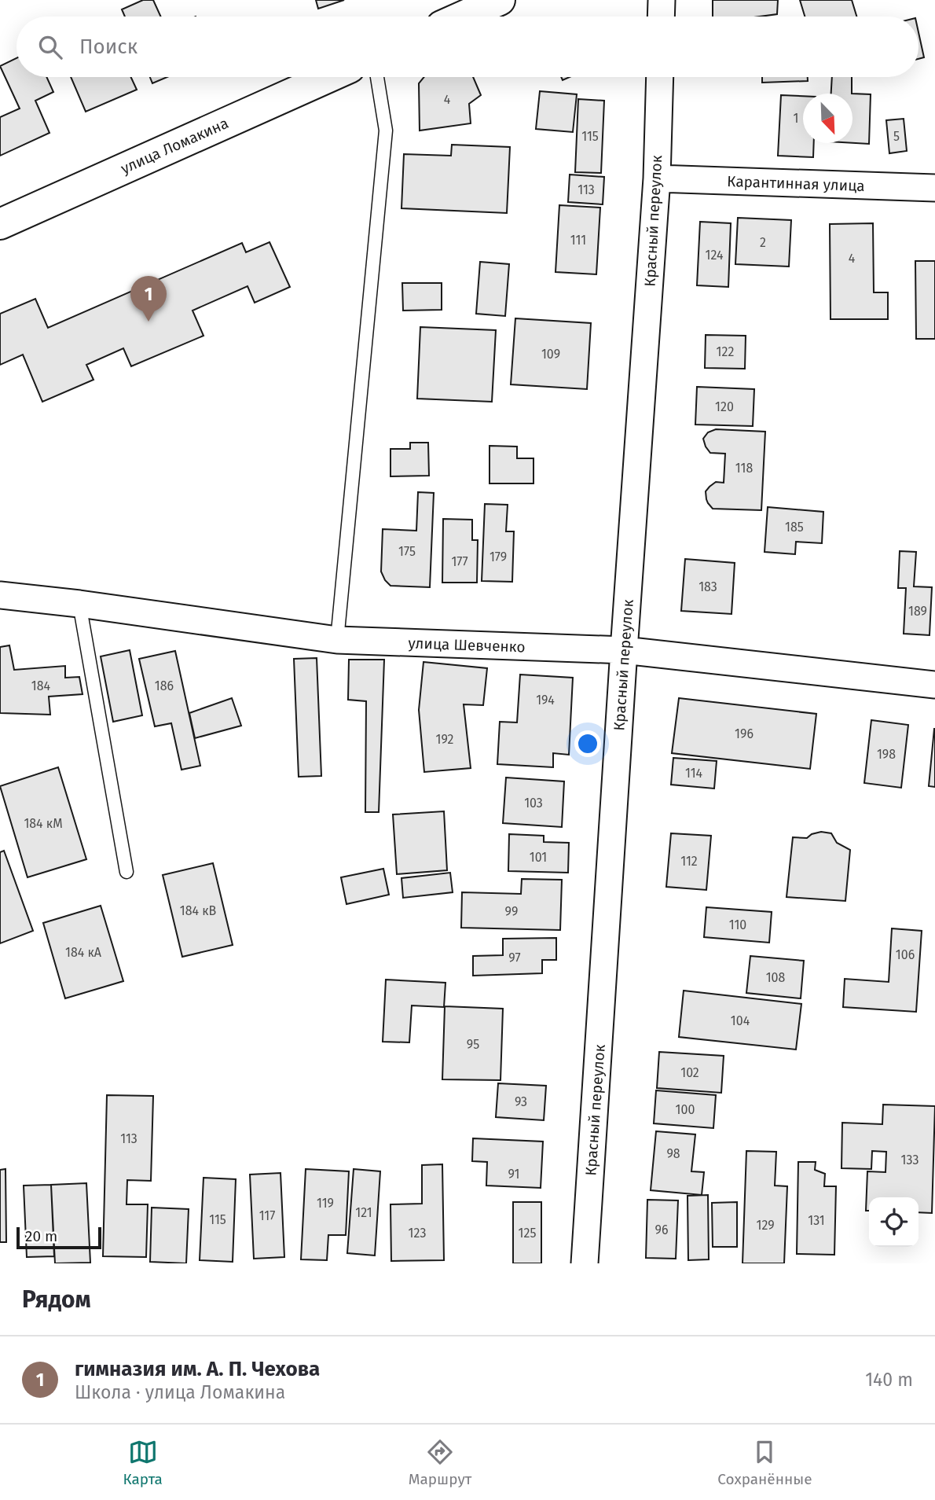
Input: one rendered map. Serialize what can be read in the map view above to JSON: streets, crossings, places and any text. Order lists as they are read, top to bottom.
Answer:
{
  "streets": {
    "street": [
      "улица Ломакина",
      "Карантинная улица",
      "Красный переулок",
      "улица Шевченко"
    ]
  },
  "crossings": [
    ["Карантинная улица", "Красный переулок"],
    ["Красный переулок", "улица Шевченко"]
  ],
  "house_numbers": [
    "4",
    "1",
    "115",
    "5",
    "113",
    "111",
    "2",
    "124",
    "4",
    "122",
    "109",
    "120",
    "118",
    "185",
    "175",
    "179",
    "177",
    "183",
    "189",
    "184",
    "186",
    "194",
    "196",
    "192",
    "198",
    "114",
    "103",
    "184 кМ",
    "101",
    "112",
    "184 кВ",
    "99",
    "110",
    "184 кА",
    "106",
    "97",
    "108",
    "104",
    "95",
    "102",
    "93",
    "100",
    "113",
    "98",
    "133",
    "91",
    "119",
    "121",
    "117",
    "115",
    "131",
    "129",
    "96",
    "123",
    "125"
  ],
  "scale_bar": "20 m",
  "north": "bottom right",
  "page": {
    "search": "Поиск",
    "pins": "1",
    "scale": "20 m",
    "heading": "Рядом",
    "list": [
      {
        "mark": "1",
        "name": "гимназия им. А. П. Чехова",
        "note": "Школа · улица Ломакина",
        "value": "140 m"
      }
    ],
    "nav": ["Карта", "Маршрут", "Сохранённые"]
  }
}
